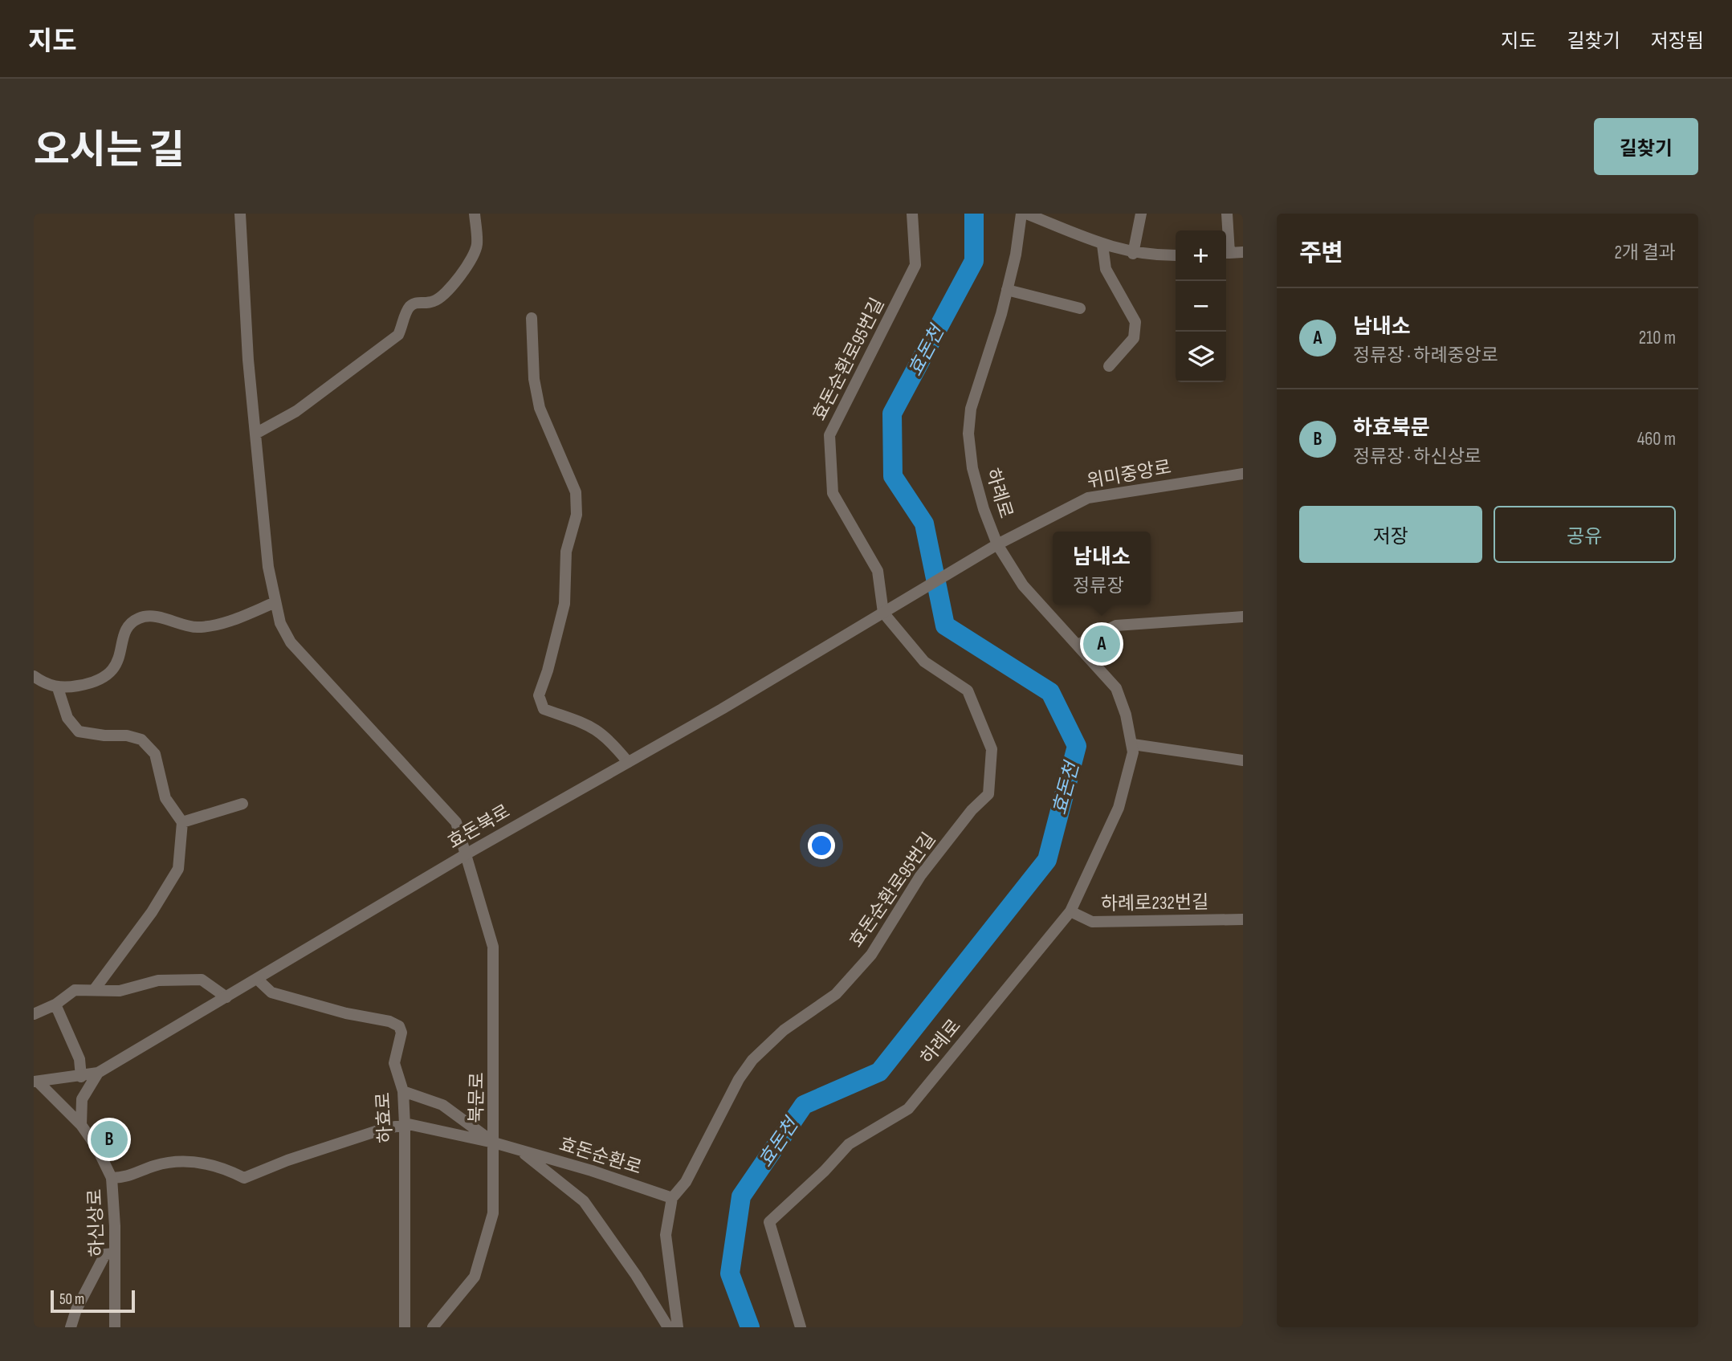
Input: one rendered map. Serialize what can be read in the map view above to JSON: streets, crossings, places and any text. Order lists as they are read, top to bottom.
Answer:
{
  "streets": {
    "street": [
      "효돈순환로95번길",
      "위미중앙로",
      "하례로",
      "효돈북로",
      "하례로232번길",
      "북문로",
      "하효로",
      "효돈순환로",
      "하신상로"
    ]
  },
  "crossings": [
    ["효돈순환로95번길", "효돈북로"],
    ["효돈순환로95번길", "효돈순환로"],
    ["위미중앙로", "하례로"],
    ["위미중앙로", "효돈북로"],
    ["하례로", "효돈북로"],
    ["하례로", "하례로232번길"],
    ["효돈북로", "북문로"],
    ["효돈북로", "하효로"],
    ["북문로", "효돈순환로"],
    ["하효로", "효돈순환로"]
  ],
  "water": ["효돈천"],
  "scale_bar": "50 m",
  "page": {
    "header": "지도",
    "nav": ["지도", "길찾기", "저장됨"],
    "title": "오시는 길",
    "buttons": [
      "길찾기",
      ["저장", "공유"]
    ],
    "heading": ["주변", "2개 결과"],
    "map_buttons": ["+", "−"],
    "list": [
      {
        "mark": "A",
        "name": "남내소",
        "note": "정류장 · 하례중앙로",
        "value": "210 m"
      },
      {
        "mark": "B",
        "name": "하효북문",
        "note": "정류장 · 하신상로",
        "value": "460 m"
      }
    ],
    "popup": ["남내소", "정류장"],
    "pins": ["A", "B"],
    "scale": "50 m"
  }
}
